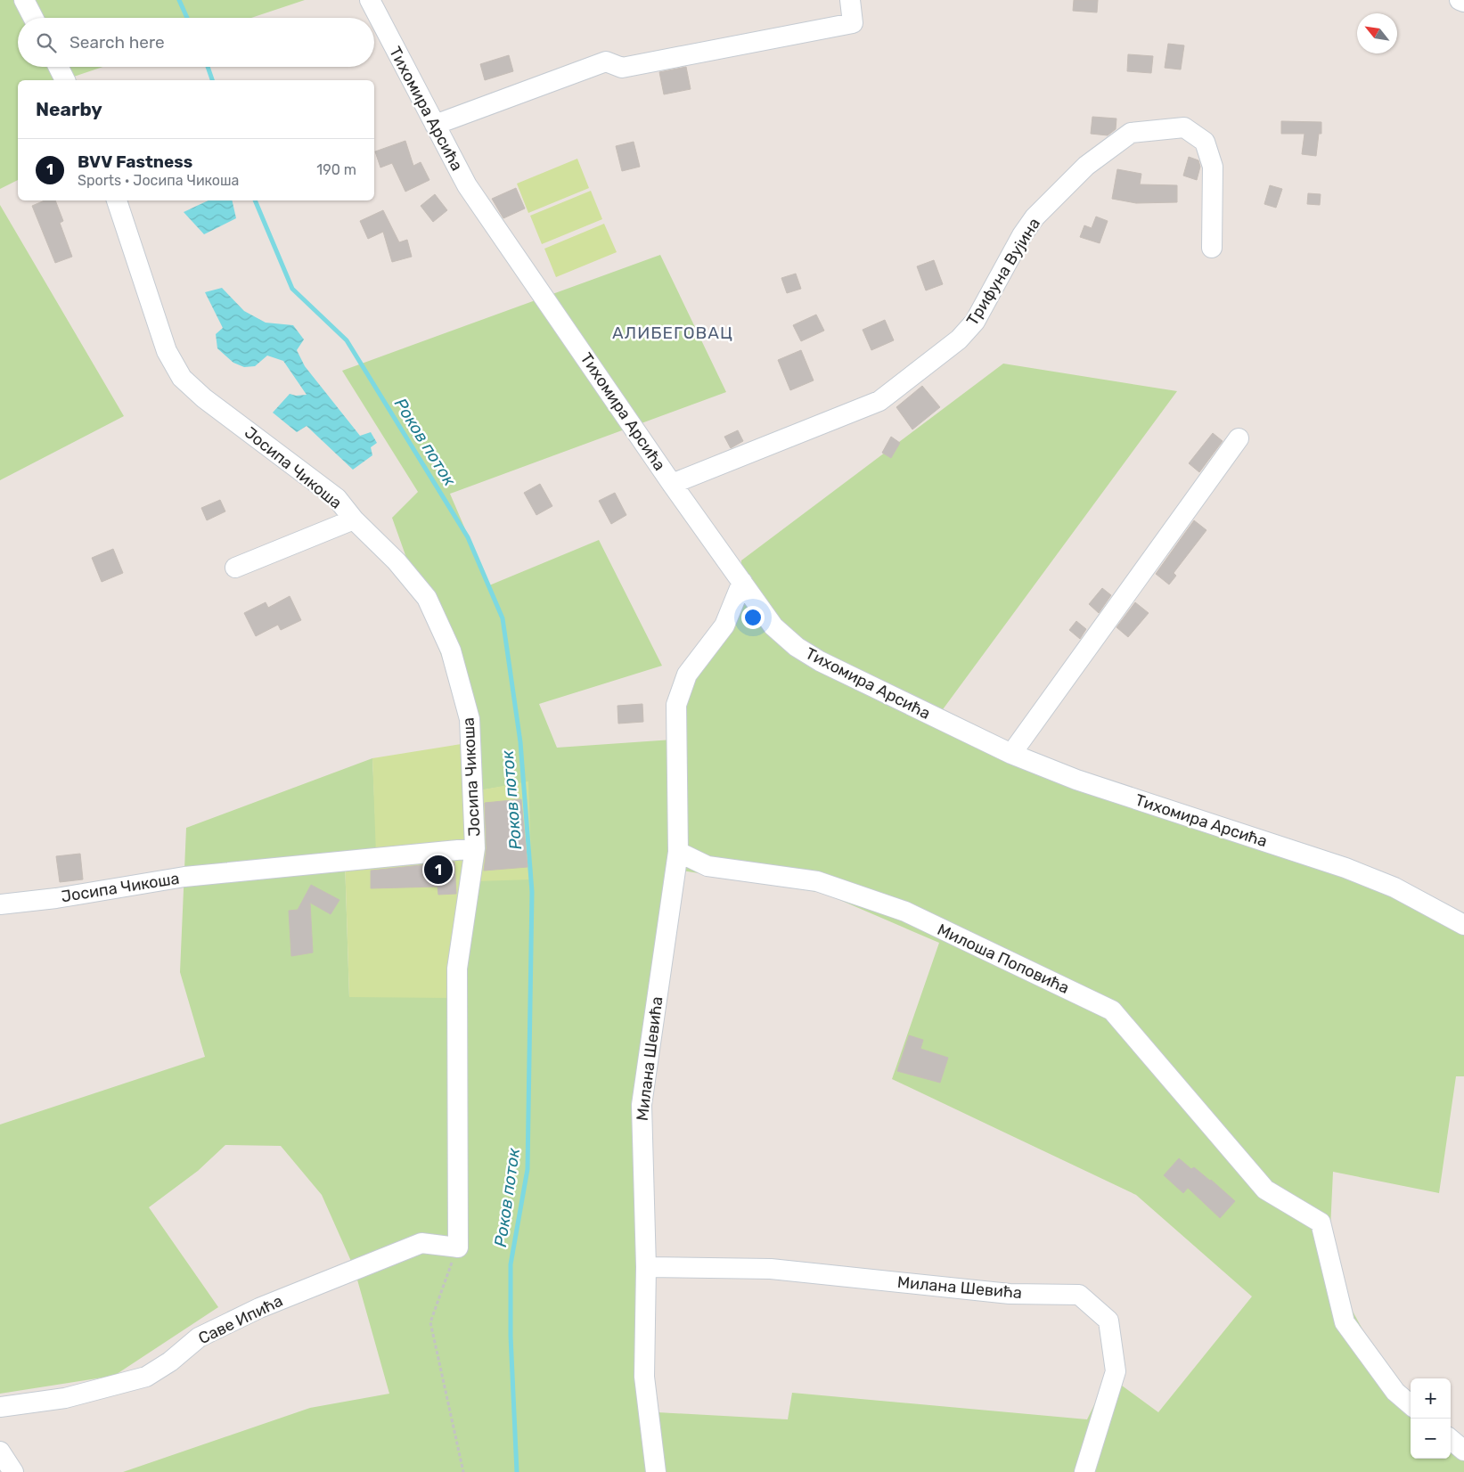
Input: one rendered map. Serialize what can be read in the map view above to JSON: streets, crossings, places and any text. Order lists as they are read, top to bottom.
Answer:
{
  "streets": {
    "street": [
      "Тихомира Арсића",
      "Трифуна Вујина",
      "Јосипа Чикоша",
      "Милоша Поповића",
      "Милана Шевића",
      "Саве Ипића"
    ]
  },
  "crossings": [
    ["Тихомира Арсића", "Трифуна Вујина"],
    ["Милоша Поповића", "Милана Шевића"]
  ],
  "districts": ["АЛИБЕГОВАЦ"],
  "water": ["Роков поток"],
  "north": "top left",
  "page": {
    "search": "Search here",
    "heading": "Nearby",
    "list": [
      {
        "mark": "1",
        "name": "BVV Fastness",
        "note": "Sports · Јосипа Чикоша",
        "value": "190 m"
      }
    ],
    "pins": "1",
    "map_buttons": ["+", "−"]
  }
}
